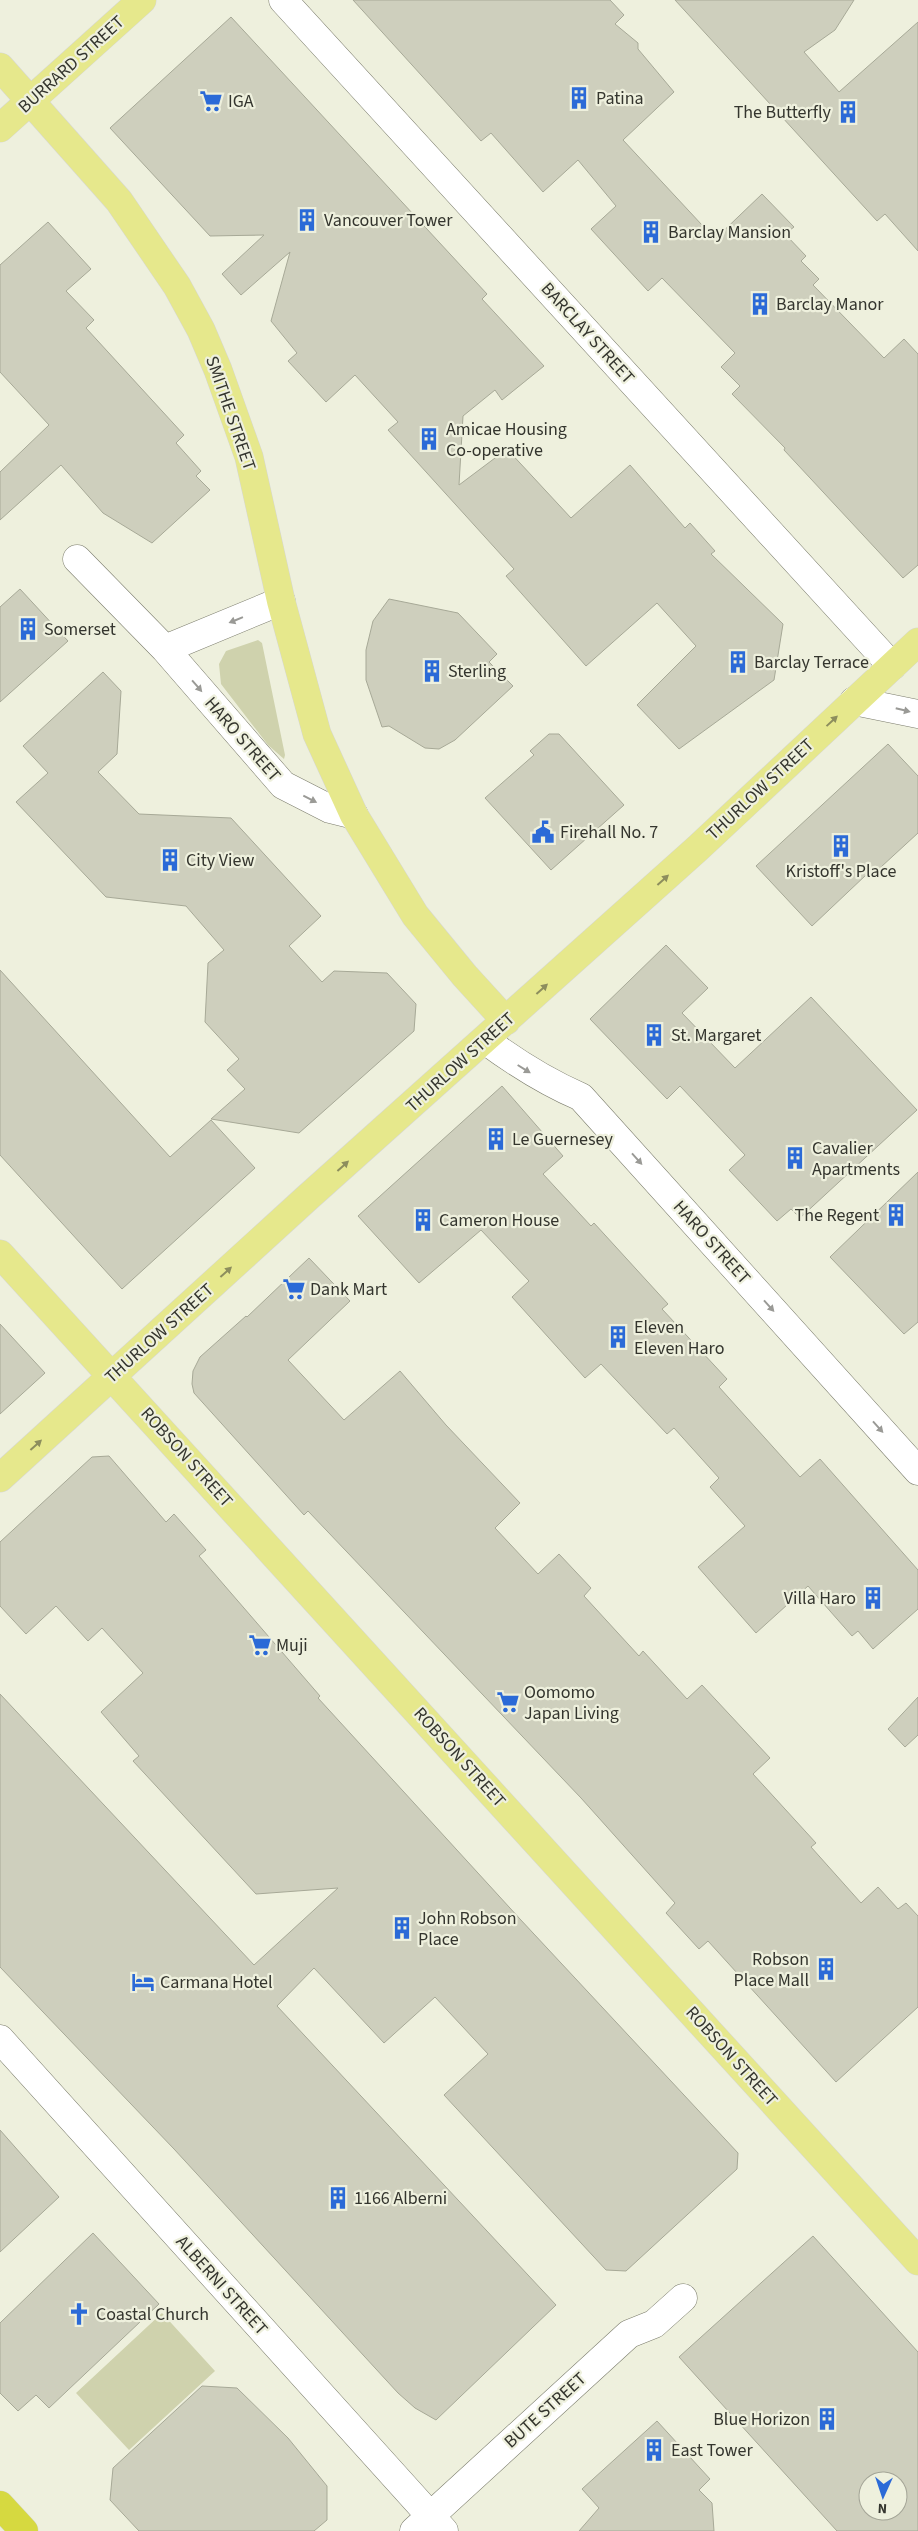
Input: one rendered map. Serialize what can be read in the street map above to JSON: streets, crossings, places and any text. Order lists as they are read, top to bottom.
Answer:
{
  "streets": {
    "main road": [
      "BURRARD STREET",
      "SMITHE STREET",
      "THURLOW STREET",
      "ROBSON STREET"
    ],
    "street": [
      "BARCLAY STREET",
      "HARO STREET",
      "ALBERNI STREET",
      "BUTE STREET"
    ]
  },
  "crossings": [
    ["BURRARD STREET", "SMITHE STREET"],
    ["BARCLAY STREET", "THURLOW STREET"],
    ["SMITHE STREET", "HARO STREET"],
    ["HARO STREET", "THURLOW STREET"],
    ["THURLOW STREET", "ROBSON STREET"],
    ["ALBERNI STREET", "BUTE STREET"]
  ],
  "one_way": ["HARO STREET", "THURLOW STREET"],
  "places": {
    "building": [
      "Patina",
      "The Butterfly",
      "Vancouver Tower",
      "Barclay Mansion",
      "Barclay Manor",
      "Amicae Housing Co-operative",
      "Somerset",
      "Barclay Terrace",
      "Sterling",
      "Kristoff's Place",
      "City View",
      "St. Margaret",
      "Le Guernesey",
      "Cavalier Apartments",
      "The Regent",
      "Cameron House",
      "Eleven Eleven Haro",
      "Villa Haro",
      "John Robson Place",
      "Robson Place Mall",
      "1166 Alberni",
      "Blue Horizon",
      "East Tower"
    ],
    "supermarket": [
      "IGA",
      "Dank Mart",
      "Muji",
      "Oomomo Japan Living"
    ],
    "public building": ["Firehall No. 7"],
    "hotel": ["Carmana Hotel"],
    "church": ["Coastal Church"]
  },
  "north": "bottom"
}
